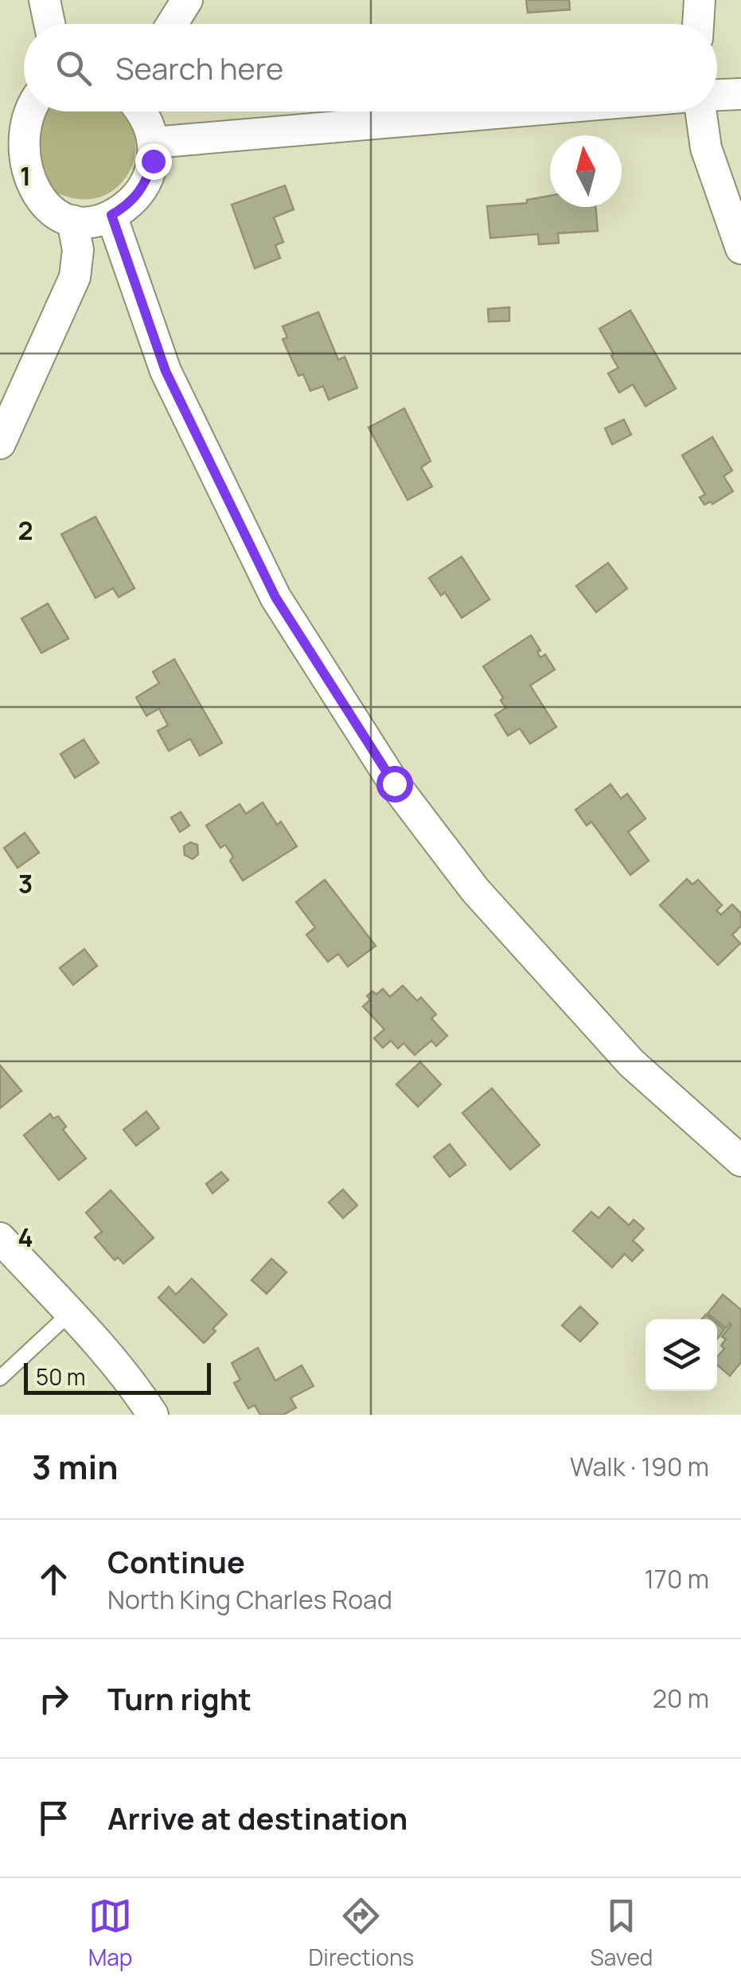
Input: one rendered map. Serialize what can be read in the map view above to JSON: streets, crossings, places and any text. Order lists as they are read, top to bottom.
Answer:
{
  "scale_bar": "50 m",
  "north": "top",
  "page": {
    "search": "Search here",
    "scale": "50 m",
    "heading": ["3 min", "Walk · 190 m"],
    "list": [
      ["Continue", "North King Charles Road", "170 m"],
      ["Turn right", "20 m"],
      "Arrive at destination"
    ],
    "nav": ["Map", "Directions", "Saved"]
  },
  "grid": {
    "rows": [
      "1",
      "2",
      "3",
      "4"
    ]
  }
}
